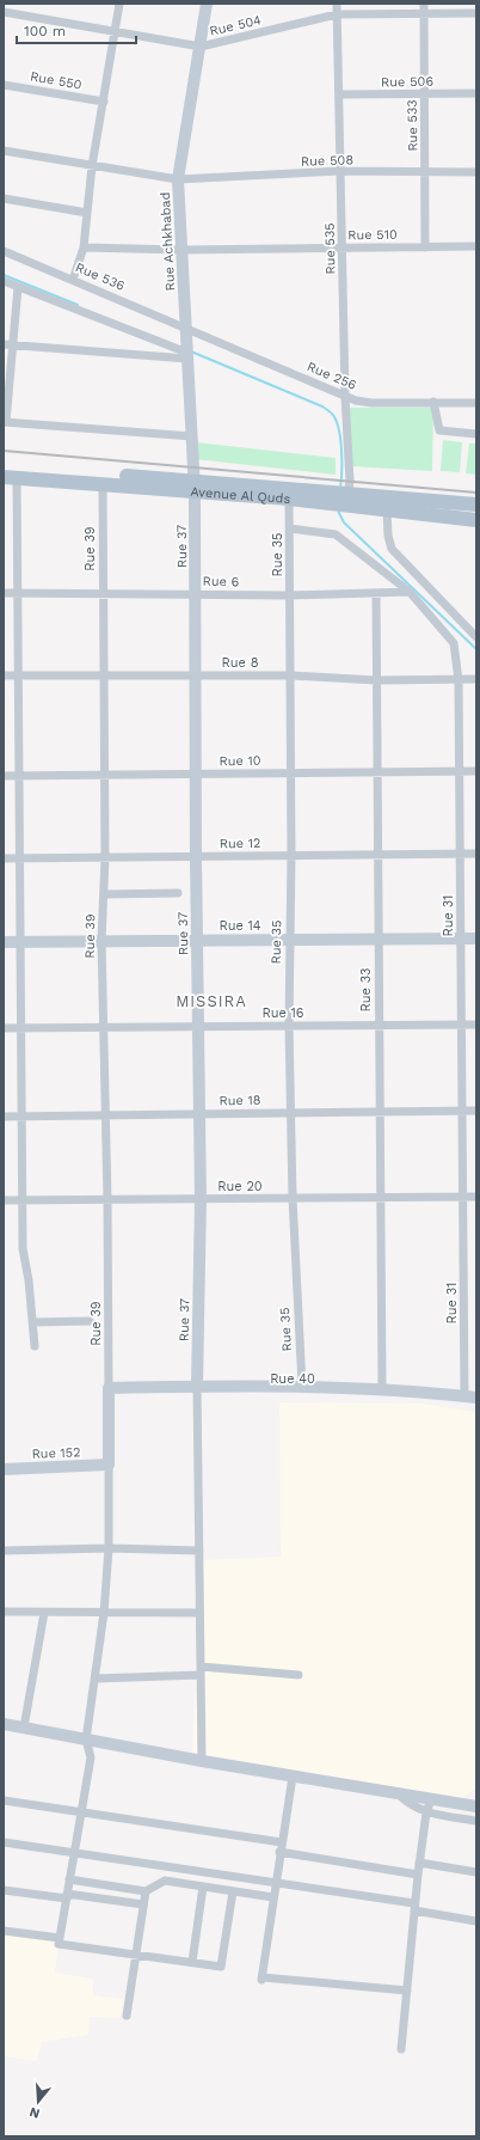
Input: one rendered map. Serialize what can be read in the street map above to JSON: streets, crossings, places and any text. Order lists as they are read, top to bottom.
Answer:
{
  "streets": {
    "main road": ["Avenue Al Quds"],
    "street": [
      "Rue 504",
      "Rue 550",
      "Rue 506",
      "Rue 533",
      "Rue 508",
      "Rue 510",
      "Rue Achkhabad",
      "Rue 535",
      "Rue 536",
      "Rue 256",
      "Rue 37",
      "Rue 39",
      "Rue 35",
      "Rue 6",
      "Rue 8",
      "Rue 10",
      "Rue 12",
      "Rue 31",
      "Rue 14",
      "Rue 33",
      "Rue 16",
      "Rue 18",
      "Rue 20",
      "Rue 40",
      "Rue 152"
    ]
  },
  "crossings": [
    ["Rue 504", "Rue 533"],
    ["Rue 504", "Rue Achkhabad"],
    ["Rue 504", "Rue 535"],
    ["Rue 506", "Rue 533"],
    ["Rue 506", "Rue 535"],
    ["Rue 533", "Rue 508"],
    ["Rue 533", "Rue 510"],
    ["Rue 508", "Rue Achkhabad"],
    ["Rue 508", "Rue 535"],
    ["Rue 510", "Rue Achkhabad"],
    ["Rue 510", "Rue 535"],
    ["Rue Achkhabad", "Rue 536"],
    ["Rue Achkhabad", "Rue 256"],
    ["Rue Achkhabad", "Avenue Al Quds"],
    ["Rue Achkhabad", "Rue 37"],
    ["Rue 535", "Rue 256"],
    ["Rue 535", "Avenue Al Quds"],
    ["Rue 536", "Rue 256"],
    ["Avenue Al Quds", "Rue 37"],
    ["Avenue Al Quds", "Rue 39"],
    ["Avenue Al Quds", "Rue 35"],
    ["Rue 37", "Rue 6"],
    ["Rue 37", "Rue 8"],
    ["Rue 37", "Rue 10"],
    ["Rue 37", "Rue 12"],
    ["Rue 37", "Rue 14"],
    ["Rue 37", "Rue 16"],
    ["Rue 37", "Rue 18"],
    ["Rue 37", "Rue 20"],
    ["Rue 37", "Rue 40"],
    ["Rue 39", "Rue 6"],
    ["Rue 39", "Rue 8"],
    ["Rue 39", "Rue 10"],
    ["Rue 39", "Rue 12"],
    ["Rue 39", "Rue 14"],
    ["Rue 39", "Rue 16"],
    ["Rue 39", "Rue 18"],
    ["Rue 39", "Rue 20"],
    ["Rue 39", "Rue 40"],
    ["Rue 35", "Rue 6"],
    ["Rue 35", "Rue 8"],
    ["Rue 35", "Rue 10"],
    ["Rue 35", "Rue 12"],
    ["Rue 35", "Rue 31"],
    ["Rue 35", "Rue 14"],
    ["Rue 35", "Rue 16"],
    ["Rue 35", "Rue 18"],
    ["Rue 35", "Rue 20"],
    ["Rue 35", "Rue 40"],
    ["Rue 6", "Rue 31"],
    ["Rue 6", "Rue 33"],
    ["Rue 8", "Rue 31"],
    ["Rue 8", "Rue 33"],
    ["Rue 10", "Rue 31"],
    ["Rue 10", "Rue 33"],
    ["Rue 12", "Rue 31"],
    ["Rue 12", "Rue 33"],
    ["Rue 31", "Rue 14"],
    ["Rue 31", "Rue 16"],
    ["Rue 31", "Rue 18"],
    ["Rue 31", "Rue 20"],
    ["Rue 31", "Rue 40"],
    ["Rue 14", "Rue 33"],
    ["Rue 33", "Rue 16"],
    ["Rue 33", "Rue 18"],
    ["Rue 33", "Rue 20"],
    ["Rue 33", "Rue 40"]
  ],
  "districts": ["MISSIRA"],
  "scale_bar": "100 m",
  "north": "bottom"
}
